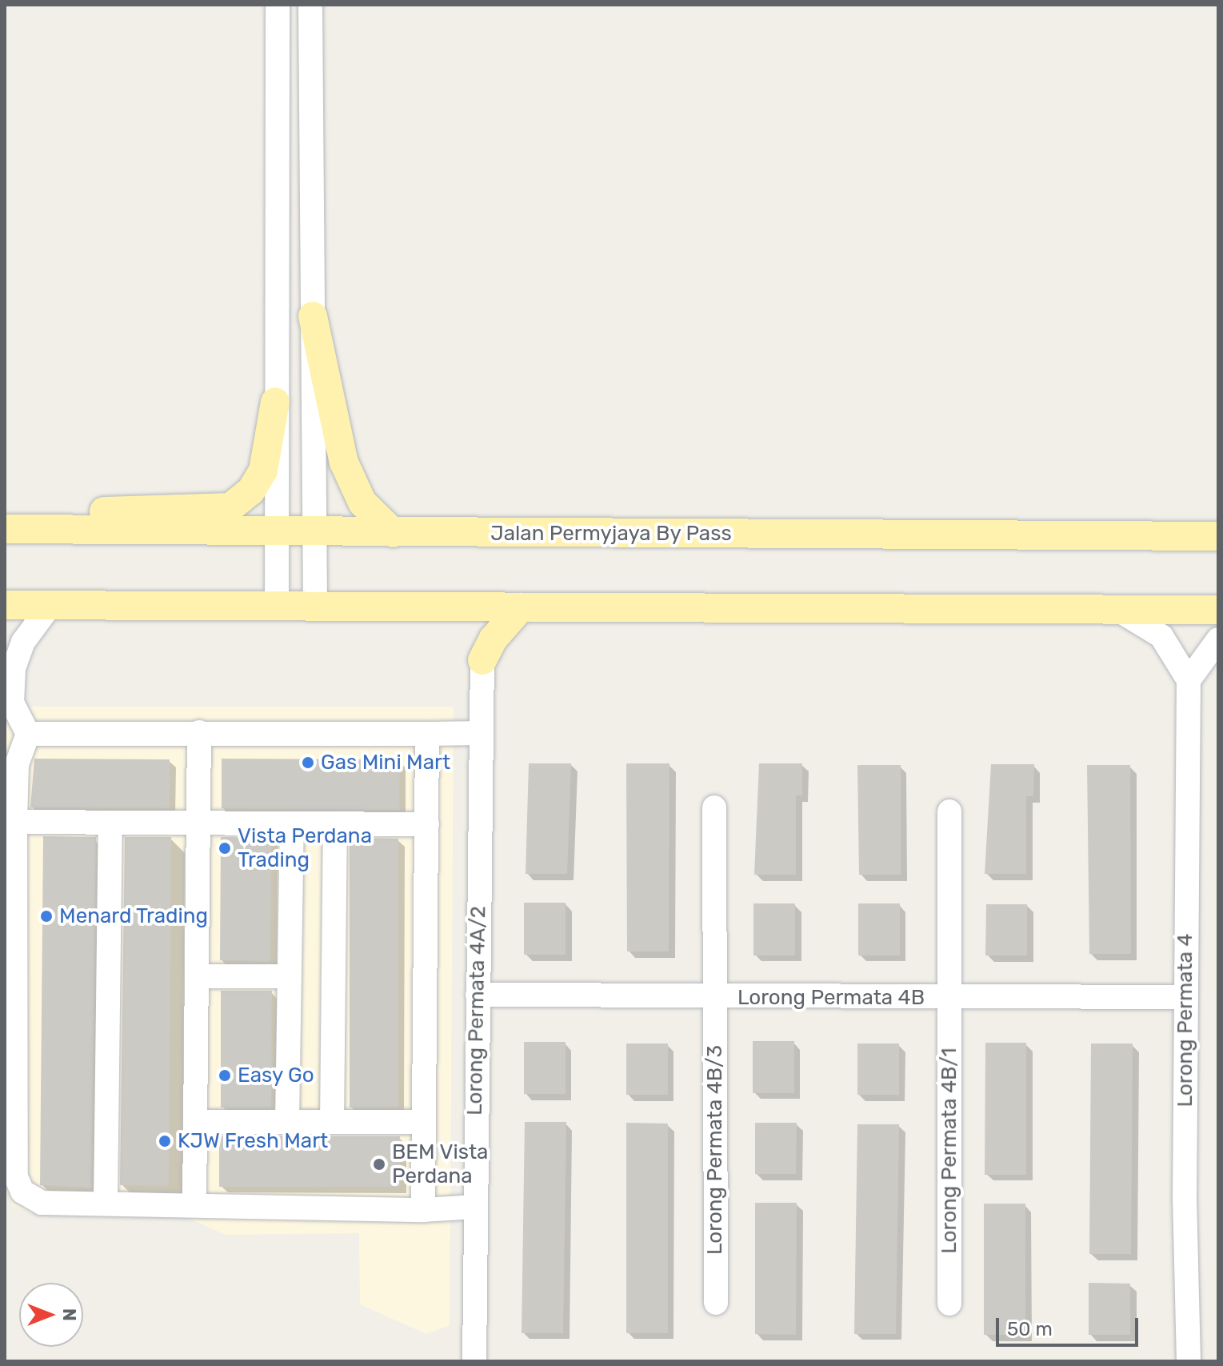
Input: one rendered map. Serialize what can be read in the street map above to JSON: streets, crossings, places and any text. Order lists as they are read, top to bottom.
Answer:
{
  "streets": {
    "main road": ["Jalan Permyjaya By Pass"],
    "street": [
      "Lorong Permata 4B",
      "Lorong Permata 4A/2",
      "Lorong Permata 4",
      "Lorong Permata 4B/3",
      "Lorong Permata 4B/1"
    ]
  },
  "crossings": [
    ["Lorong Permata 4B", "Lorong Permata 4A/2"],
    ["Lorong Permata 4B", "Lorong Permata 4"],
    ["Lorong Permata 4B", "Lorong Permata 4B/3"],
    ["Lorong Permata 4B", "Lorong Permata 4B/1"]
  ],
  "places": [
    "Gas Mini Mart",
    "Vista Perdana Trading",
    "Menard Trading",
    "Easy Go",
    "KJW Fresh Mart",
    "BEM Vista Perdana"
  ],
  "scale_bar": "50 m",
  "north": "right"
}
